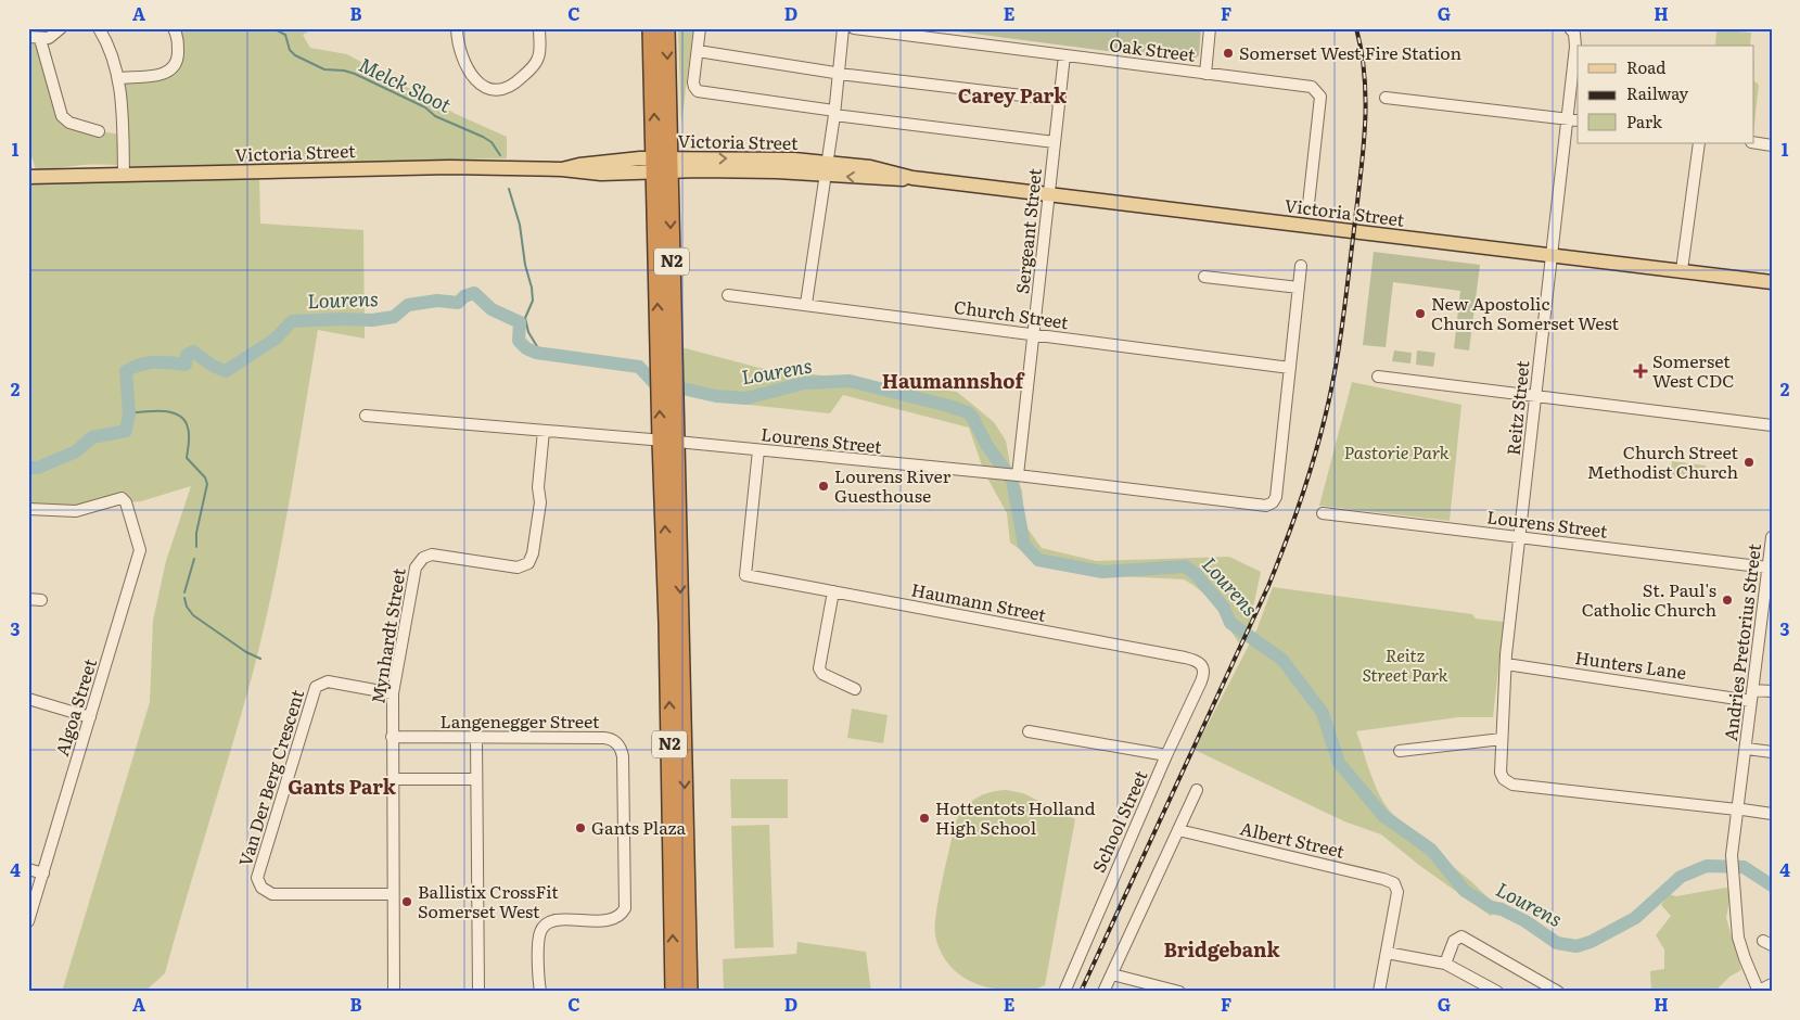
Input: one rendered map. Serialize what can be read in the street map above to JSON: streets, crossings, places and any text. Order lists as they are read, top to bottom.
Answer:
{
  "streets": {
    "highway": ["N2"],
    "main road": ["Victoria Street"],
    "street": [
      "Oak Street",
      "Sergeant Street",
      "Church Street",
      "Reitz Street",
      "Lourens Street",
      "Haumann Street",
      "Mynhardt Street",
      "Andries Pretorius Street",
      "Hunters Lane",
      "Algoa Street",
      "Langenegger Street",
      "Van Der Berg Crescent",
      "School Street",
      "Albert Street"
    ]
  },
  "crossings": [
    ["Oak Street", "Sergeant Street"],
    ["Victoria Street", "Sergeant Street"],
    ["Victoria Street", "N2"],
    ["Victoria Street", "Reitz Street"],
    ["Sergeant Street", "Church Street"],
    ["Sergeant Street", "Lourens Street"],
    ["N2", "Lourens Street"],
    ["Church Street", "Lourens Street"],
    ["Reitz Street", "Lourens Street"],
    ["Reitz Street", "Andries Pretorius Street"],
    ["Reitz Street", "Hunters Lane"],
    ["Lourens Street", "Haumann Street"],
    ["Lourens Street", "Mynhardt Street"],
    ["Lourens Street", "Andries Pretorius Street"],
    ["Haumann Street", "School Street"],
    ["Mynhardt Street", "Langenegger Street"],
    ["Mynhardt Street", "Van Der Berg Crescent"],
    ["Andries Pretorius Street", "Hunters Lane"]
  ],
  "districts": [
    "Carey Park",
    "Haumannshof",
    "Gants Park",
    "Bridgebank"
  ],
  "water": ["Melck Sloot", "Lourens"],
  "parks": ["Pastorie Park", "Reitz Street Park"],
  "places": {
    "other": [
      "Somerset West Fire Station",
      "New Apostolic Church Somerset West",
      "Church Street Methodist Church",
      "Lourens River Guesthouse",
      "St. Paul's Catholic Church",
      "Hottentots Holland High School",
      "Gants Plaza",
      "Ballistix CrossFit Somerset West"
    ],
    "health": ["Somerset West CDC"]
  },
  "legend": ["Road", "Railway", "Park"],
  "grid": {
    "columns": [
      "A",
      "B",
      "C",
      "D",
      "E",
      "F",
      "G",
      "H"
    ],
    "rows": [
      "1",
      "2",
      "3",
      "4"
    ]
  }
}
